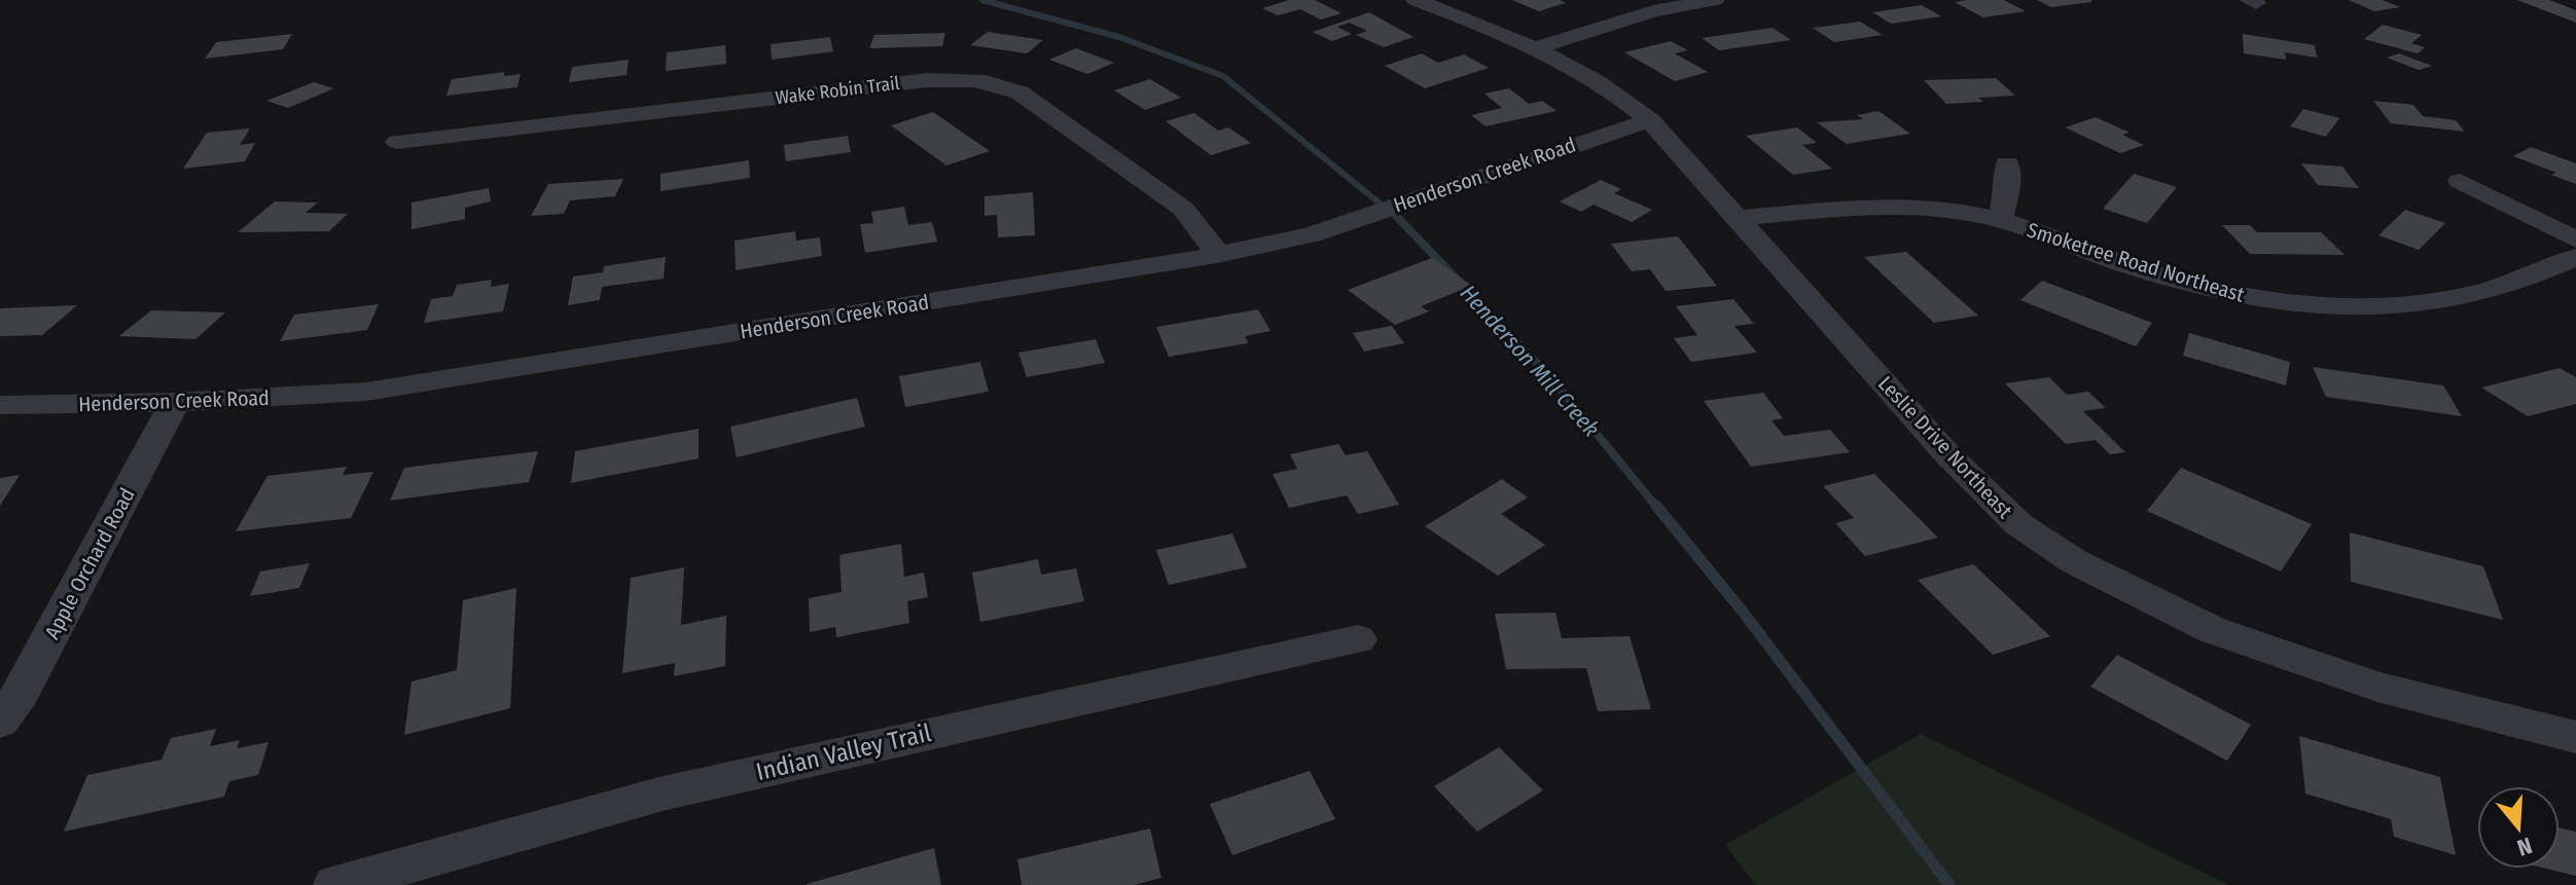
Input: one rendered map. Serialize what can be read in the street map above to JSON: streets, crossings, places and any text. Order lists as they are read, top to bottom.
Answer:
{
  "streets": {
    "street": [
      "Wake Robin Trail",
      "Henderson Creek Road",
      "Smoketree Road Northeast",
      "Leslie Drive Northeast",
      "Apple Orchard Road",
      "Indian Valley Trail"
    ]
  },
  "crossings": [
    ["Wake Robin Trail", "Henderson Creek Road"],
    ["Henderson Creek Road", "Leslie Drive Northeast"],
    ["Henderson Creek Road", "Apple Orchard Road"],
    ["Smoketree Road Northeast", "Leslie Drive Northeast"]
  ],
  "water": ["Henderson Mill Creek"],
  "north": "bottom"
}
